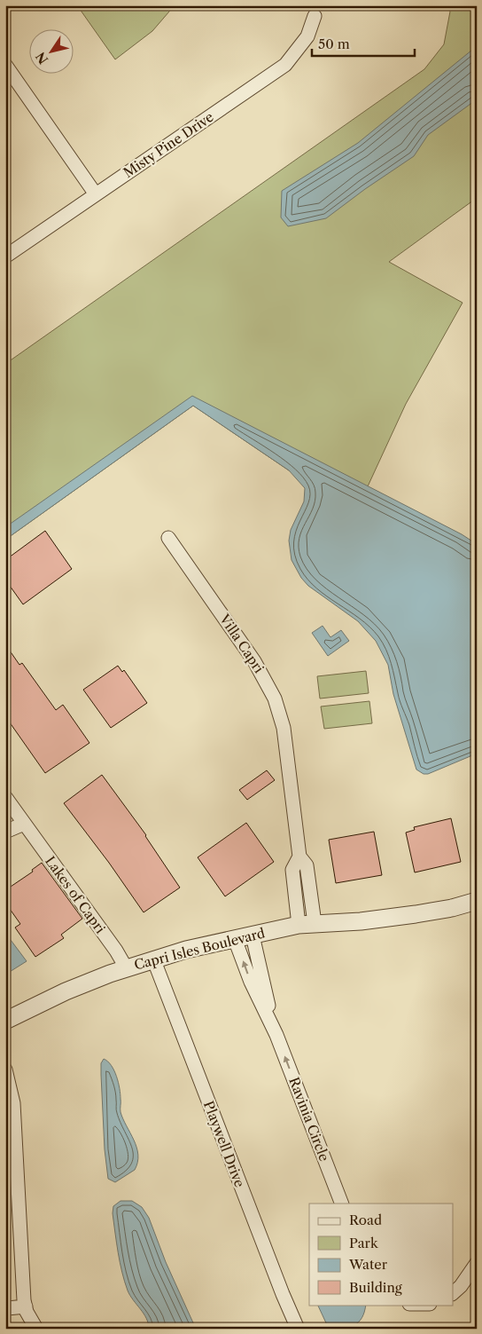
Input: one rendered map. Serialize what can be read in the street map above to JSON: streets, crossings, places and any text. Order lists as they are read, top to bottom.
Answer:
{
  "streets": {
    "street": [
      "Misty Pine Drive",
      "Villa Capri",
      "Lakes of Capri",
      "Capri Isles Boulevard",
      "Ravinia Circle",
      "Playwell Drive"
    ]
  },
  "crossings": [
    ["Villa Capri", "Capri Isles Boulevard"],
    ["Lakes of Capri", "Capri Isles Boulevard"],
    ["Capri Isles Boulevard", "Ravinia Circle"],
    ["Capri Isles Boulevard", "Playwell Drive"]
  ],
  "legend": [
    "Road",
    "Park",
    "Water",
    "Building"
  ],
  "scale_bar": "50 m",
  "north": "bottom left"
}
